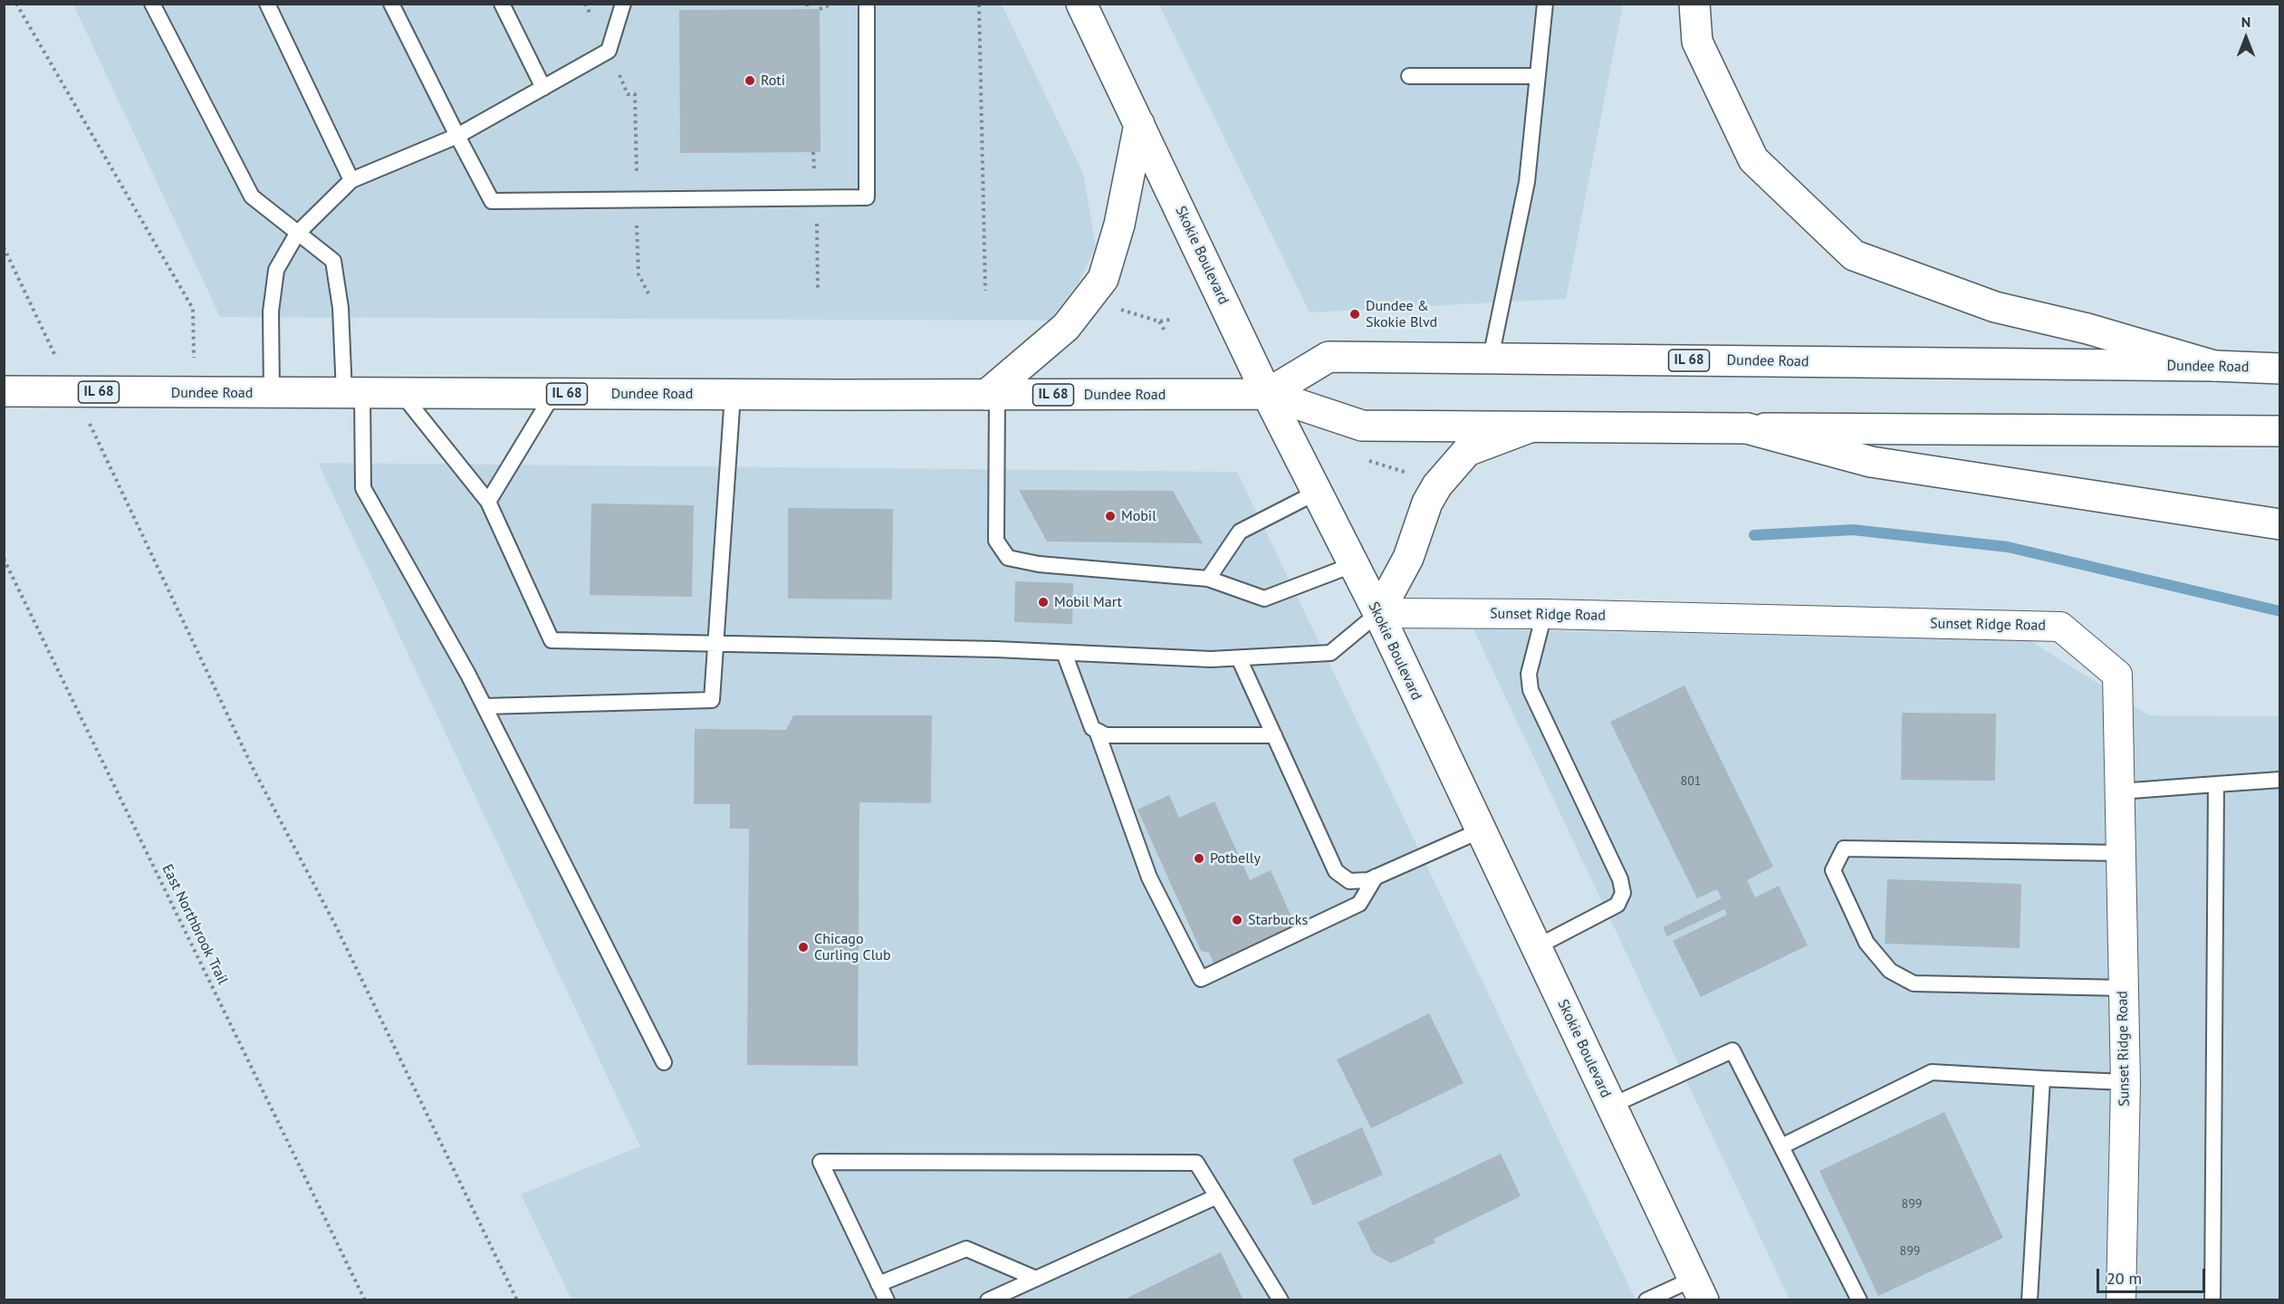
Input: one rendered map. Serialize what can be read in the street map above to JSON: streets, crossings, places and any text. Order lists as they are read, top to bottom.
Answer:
{
  "streets": {
    "main road": ["Skokie Boulevard", "IL 68", "Dundee Road"],
    "street": ["Sunset Ridge Road"],
    "path": ["East Northbrook Trail"]
  },
  "crossings": [
    ["Skokie Boulevard", "Dundee Road"],
    ["Skokie Boulevard", "Sunset Ridge Road"]
  ],
  "places": [
    "Roti",
    "Dundee & Skokie Blvd",
    "Mobil",
    "Mobil Mart",
    "Potbelly",
    "Starbucks",
    "Chicago Curling Club"
  ],
  "house_numbers": ["801", "899", "899"],
  "scale_bar": "20 m",
  "north": "top"
}
